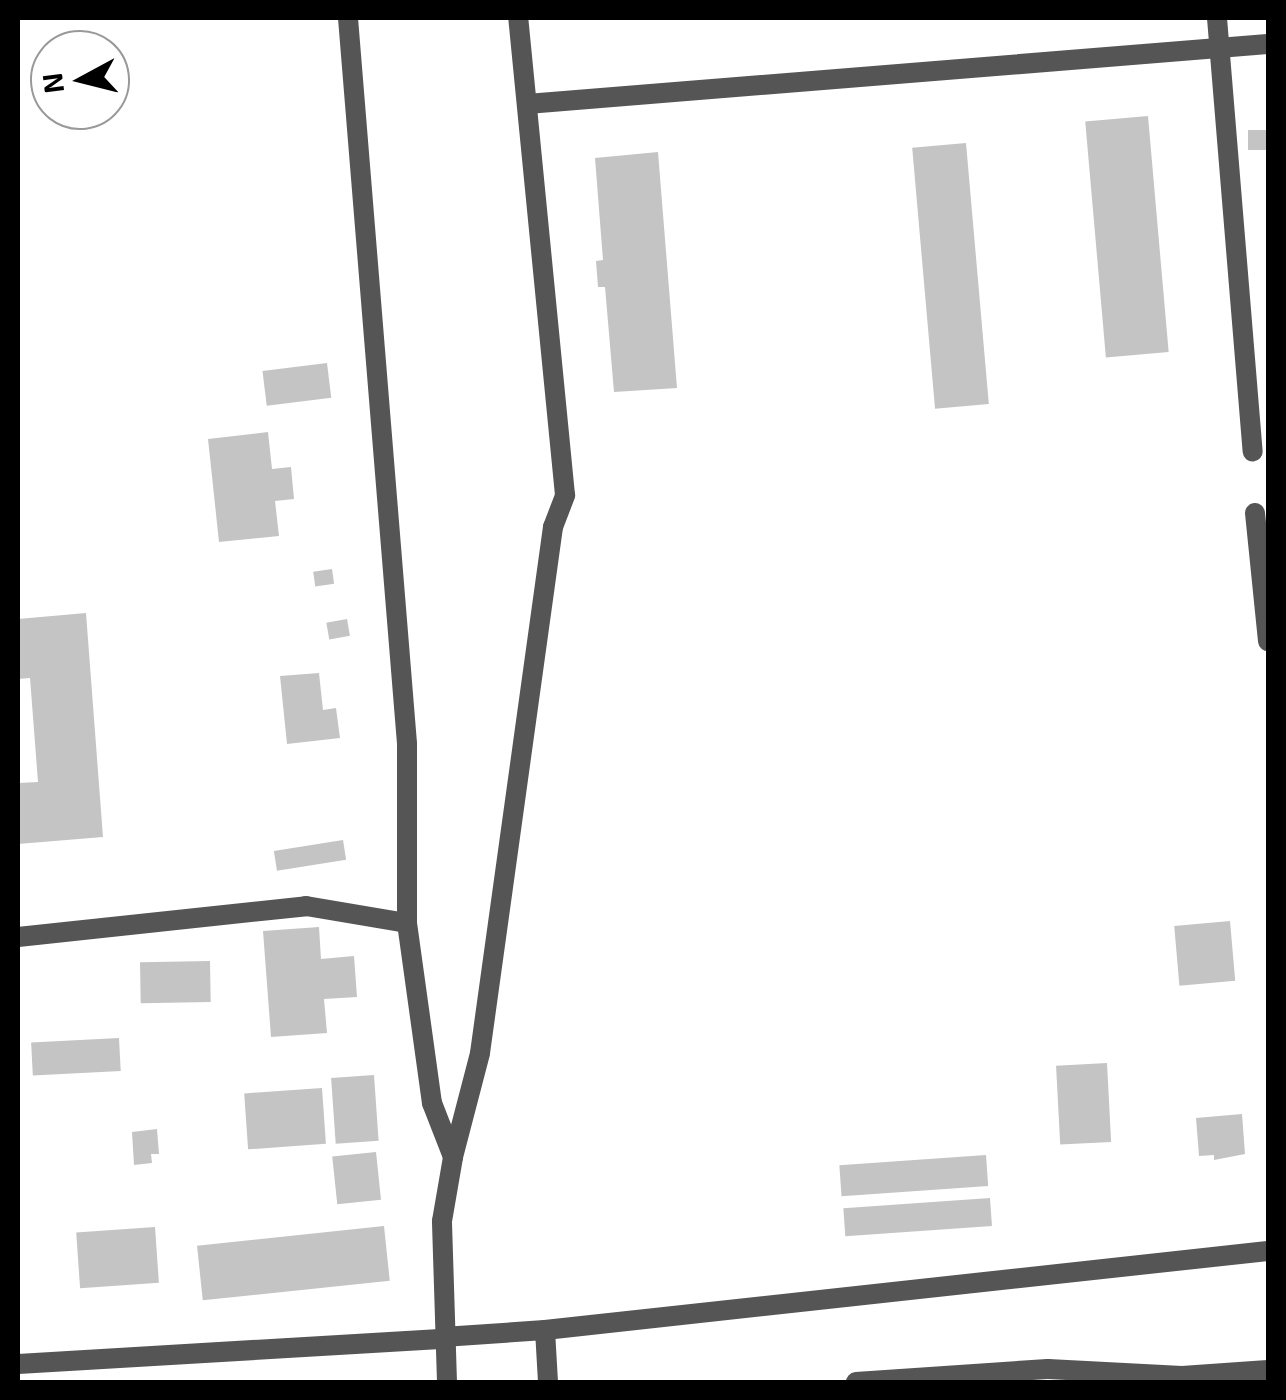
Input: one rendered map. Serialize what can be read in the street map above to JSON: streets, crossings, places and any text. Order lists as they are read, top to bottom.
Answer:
{
  "north": "left"
}
